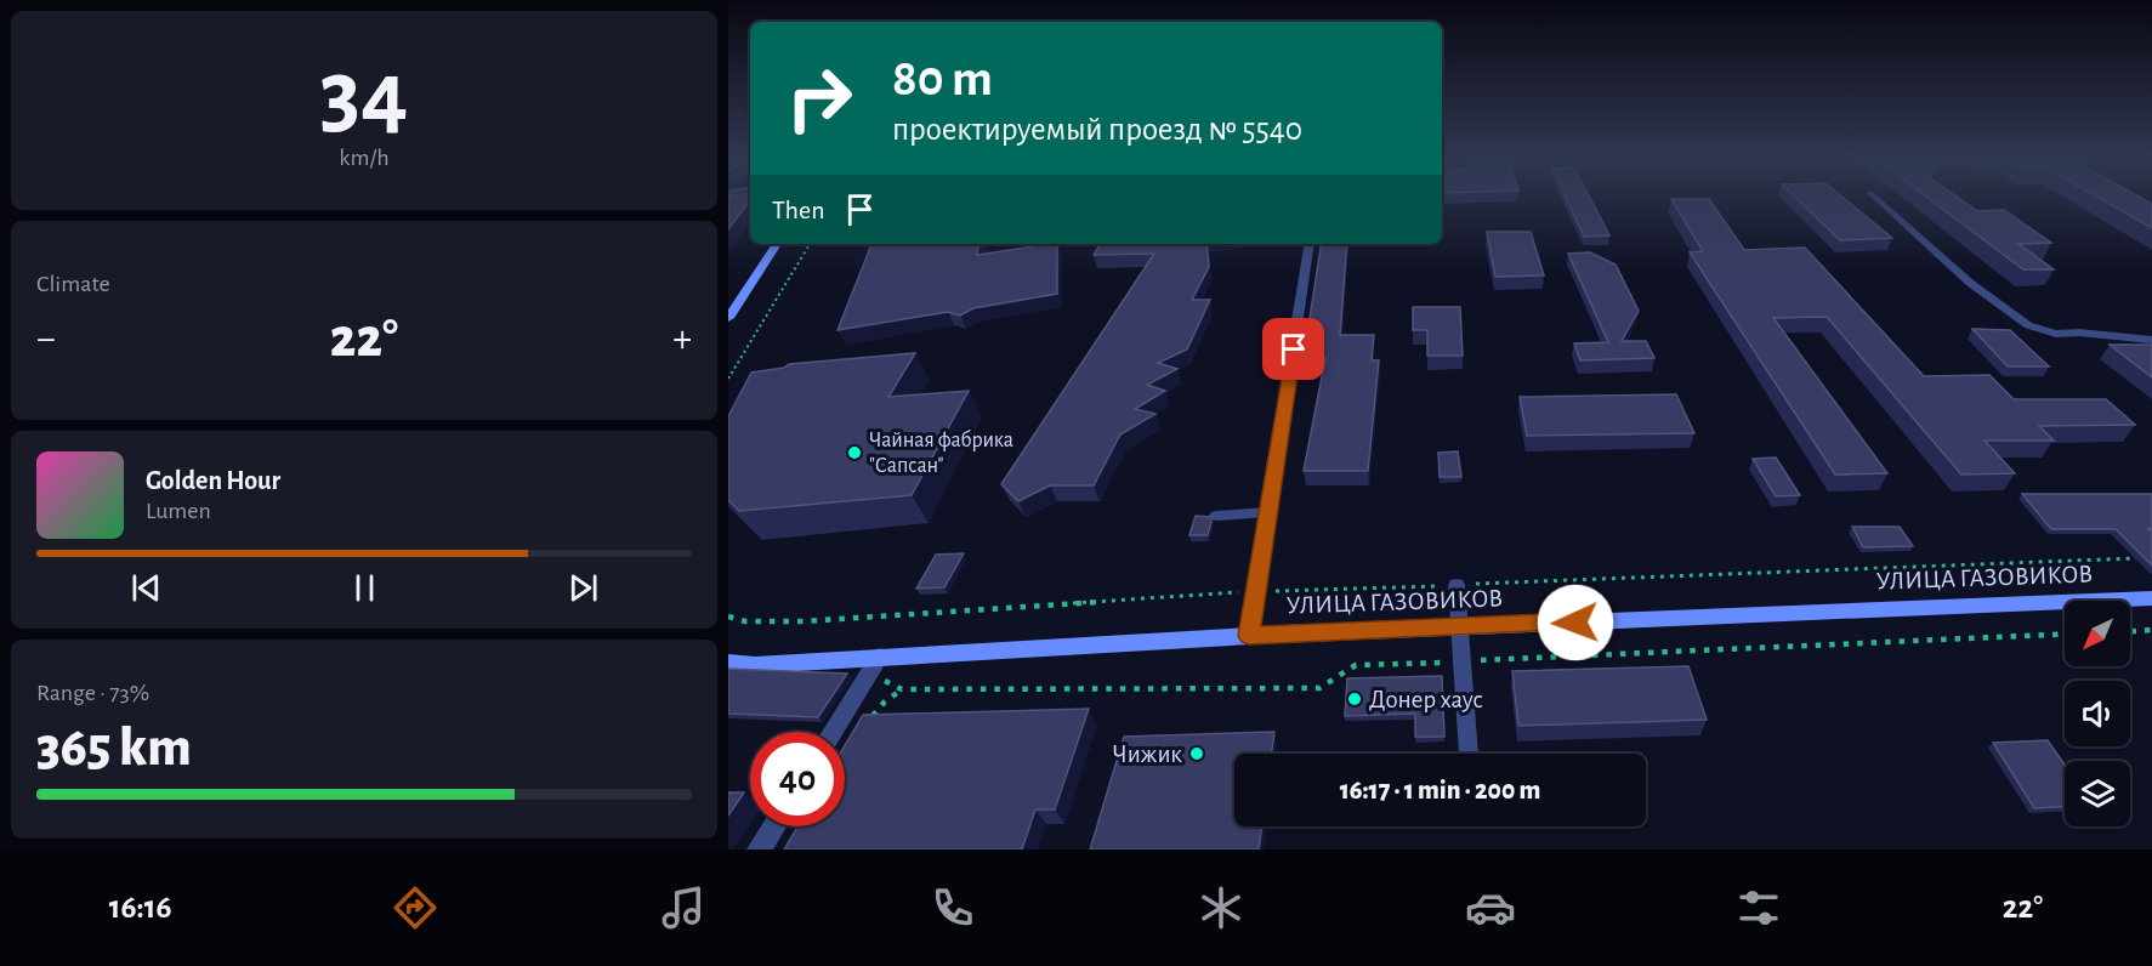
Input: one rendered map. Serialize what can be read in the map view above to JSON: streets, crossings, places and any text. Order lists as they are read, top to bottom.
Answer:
{
  "streets": {
    "street": ["УЛИЦА ГАЗОВИКОВ"]
  },
  "places": ["Чайная фабрика \"Сапсан\"", "Донер хаус", "Чижик"],
  "north": "bottom left",
  "page": {
    "tile": [
      ["34", "km/h"],
      "Climate",
      ["Range · 73%", "365 km"]
    ],
    "turn": ["80 m", "проектируемый проезд № 5540"],
    "then": "Then",
    "heat": ["−", "22°", "+"],
    "song": ["Golden Hour", "Lumen"],
    "limit": "40",
    "trip": "16:17 · 1 min · 200 m",
    "tabs": ["16:16", "22°"]
  }
}
